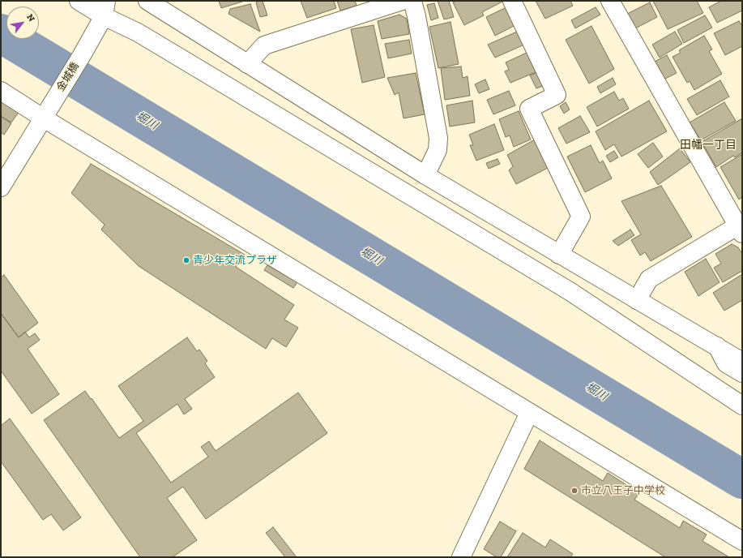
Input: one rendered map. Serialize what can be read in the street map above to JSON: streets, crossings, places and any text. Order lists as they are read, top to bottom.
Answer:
{
  "streets": {
    "main road": ["金城橋"]
  },
  "districts": ["田幡一丁目"],
  "water": ["堀川"],
  "places": ["青少年交流プラザ", "市立八王子中学校"],
  "north": "top right"
}
